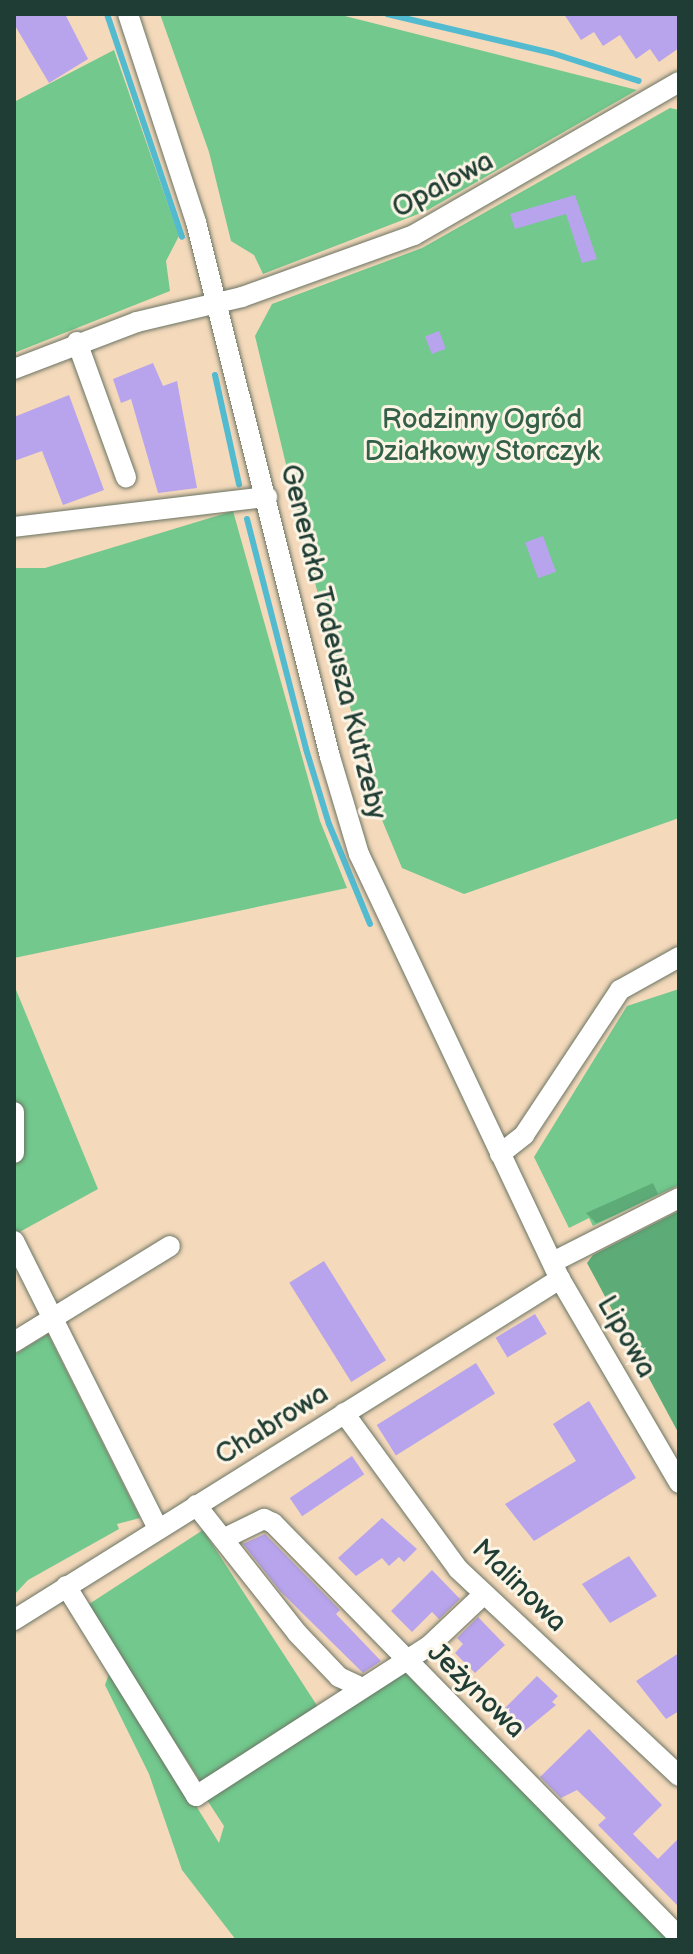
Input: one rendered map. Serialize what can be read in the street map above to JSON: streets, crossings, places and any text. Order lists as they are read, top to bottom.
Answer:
{
  "streets": {
    "street": [
      "Opalowa",
      "Generała Tadeusza Kutrzeby",
      "Lipowa",
      "Chabrowa",
      "Malinowa",
      "Jeżynowa"
    ]
  },
  "crossings": [
    ["Opalowa", "Generała Tadeusza Kutrzeby"],
    ["Generała Tadeusza Kutrzeby", "Lipowa"],
    ["Generała Tadeusza Kutrzeby", "Chabrowa"],
    ["Lipowa", "Chabrowa"],
    ["Chabrowa", "Malinowa"]
  ],
  "parks": ["Rodzinny Ogród Działkowy Storczyk"]
}
